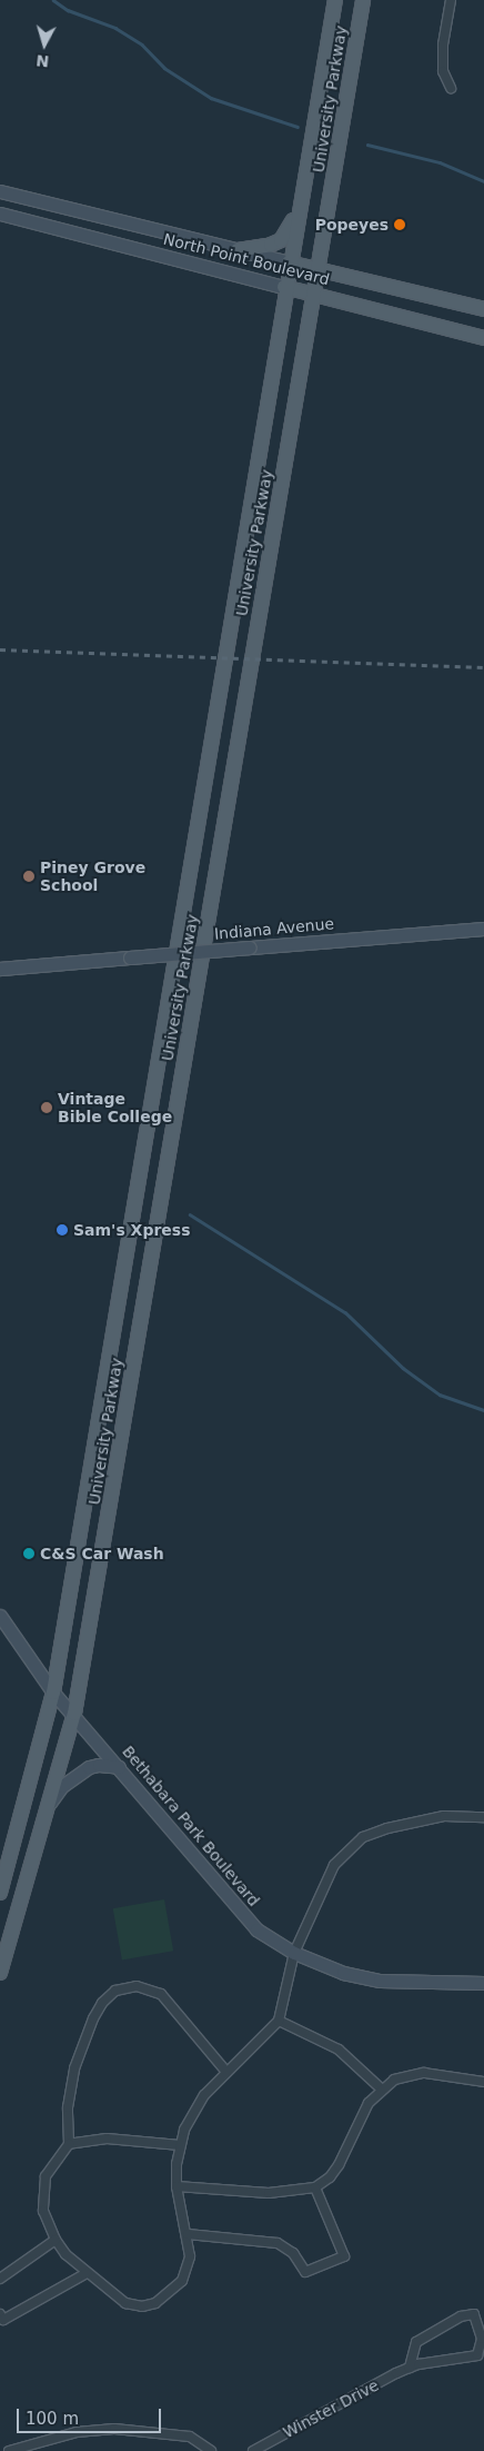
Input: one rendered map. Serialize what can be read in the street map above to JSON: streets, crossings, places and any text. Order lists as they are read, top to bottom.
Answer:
{
  "streets": {
    "main road": [
      "University Parkway",
      "North Point Boulevard",
      "Indiana Avenue",
      "Bethabara Park Boulevard"
    ],
    "street": ["Winster Drive"]
  },
  "crossings": [
    ["University Parkway", "North Point Boulevard"],
    ["University Parkway", "Bethabara Park Boulevard"]
  ],
  "places": [
    "Popeyes",
    "Piney Grove School",
    "Vintage Bible College",
    "Sam's Xpress",
    "C&S Car Wash"
  ],
  "scale_bar": "100 m",
  "north": "bottom"
}
